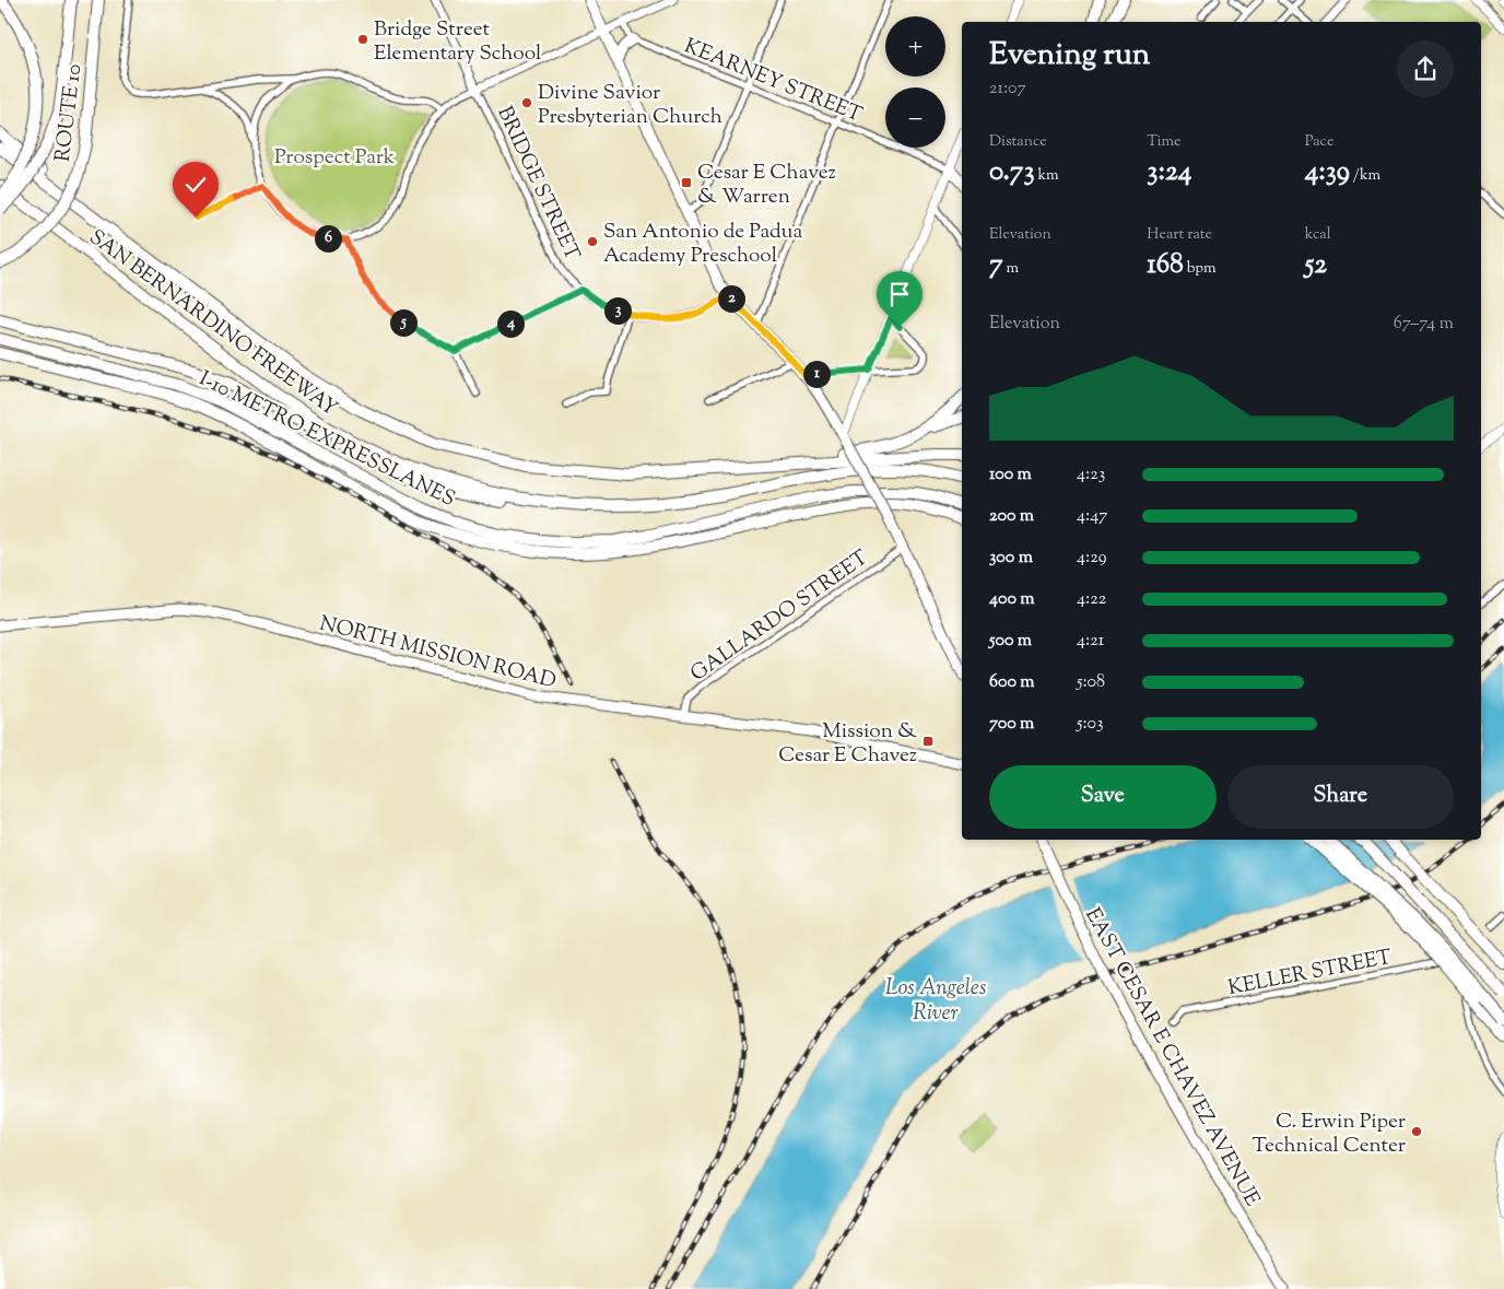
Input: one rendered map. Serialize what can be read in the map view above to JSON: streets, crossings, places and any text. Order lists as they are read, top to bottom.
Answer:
{
  "streets": {
    "highway": ["ROUTE 10", "SAN BERNARDINO FREEWAY", "I-10 METRO EXPRESSLANES"],
    "main road": ["NORTH MISSION ROAD", "EAST CESAR E CHAVEZ AVENUE"],
    "street": [
      "KEARNEY STREET",
      "BRIDGE STREET",
      "GALLARDO STREET",
      "KELLER STREET"
    ]
  },
  "crossings": [
    ["GALLARDO STREET", "NORTH MISSION ROAD"]
  ],
  "water": ["Los Angeles River"],
  "parks": ["Prospect Park"],
  "places": {
    "other": [
      "Bridge Street Elementary School",
      "Divine Savior Presbyterian Church",
      "San Antonio de Padua Academy Preschool",
      "C. Erwin Piper Technical Center"
    ],
    "transit": ["Cesar E Chavez & Warren", "Mission & Cesar E Chavez"]
  },
  "page": {
    "map_buttons": ["+", "−"],
    "heading": ["Evening run", "21:07"],
    "stats": [
      ["Distance", "0.73 km"],
      ["Time", "3:24"],
      ["Pace", "4:39 /km"],
      ["Elevation", "7 m"],
      ["Heart rate", "168 bpm"],
      ["kcal", "52"]
    ],
    "pins": [
      "6",
      "2",
      "3",
      "5",
      "4",
      "1"
    ],
    "chart": ["Elevation", "67–74 m"],
    "list": [
      {
        "name": "100 m",
        "note": "4:23"
      },
      {
        "name": "200 m",
        "note": "4:47"
      },
      {
        "name": "300 m",
        "note": "4:29"
      },
      {
        "name": "400 m",
        "note": "4:22"
      },
      {
        "name": "500 m",
        "note": "4:21"
      },
      {
        "name": "600 m",
        "note": "5:08"
      },
      {
        "name": "700 m",
        "note": "5:03"
      }
    ],
    "buttons": ["Save", "Share"]
  }
}
